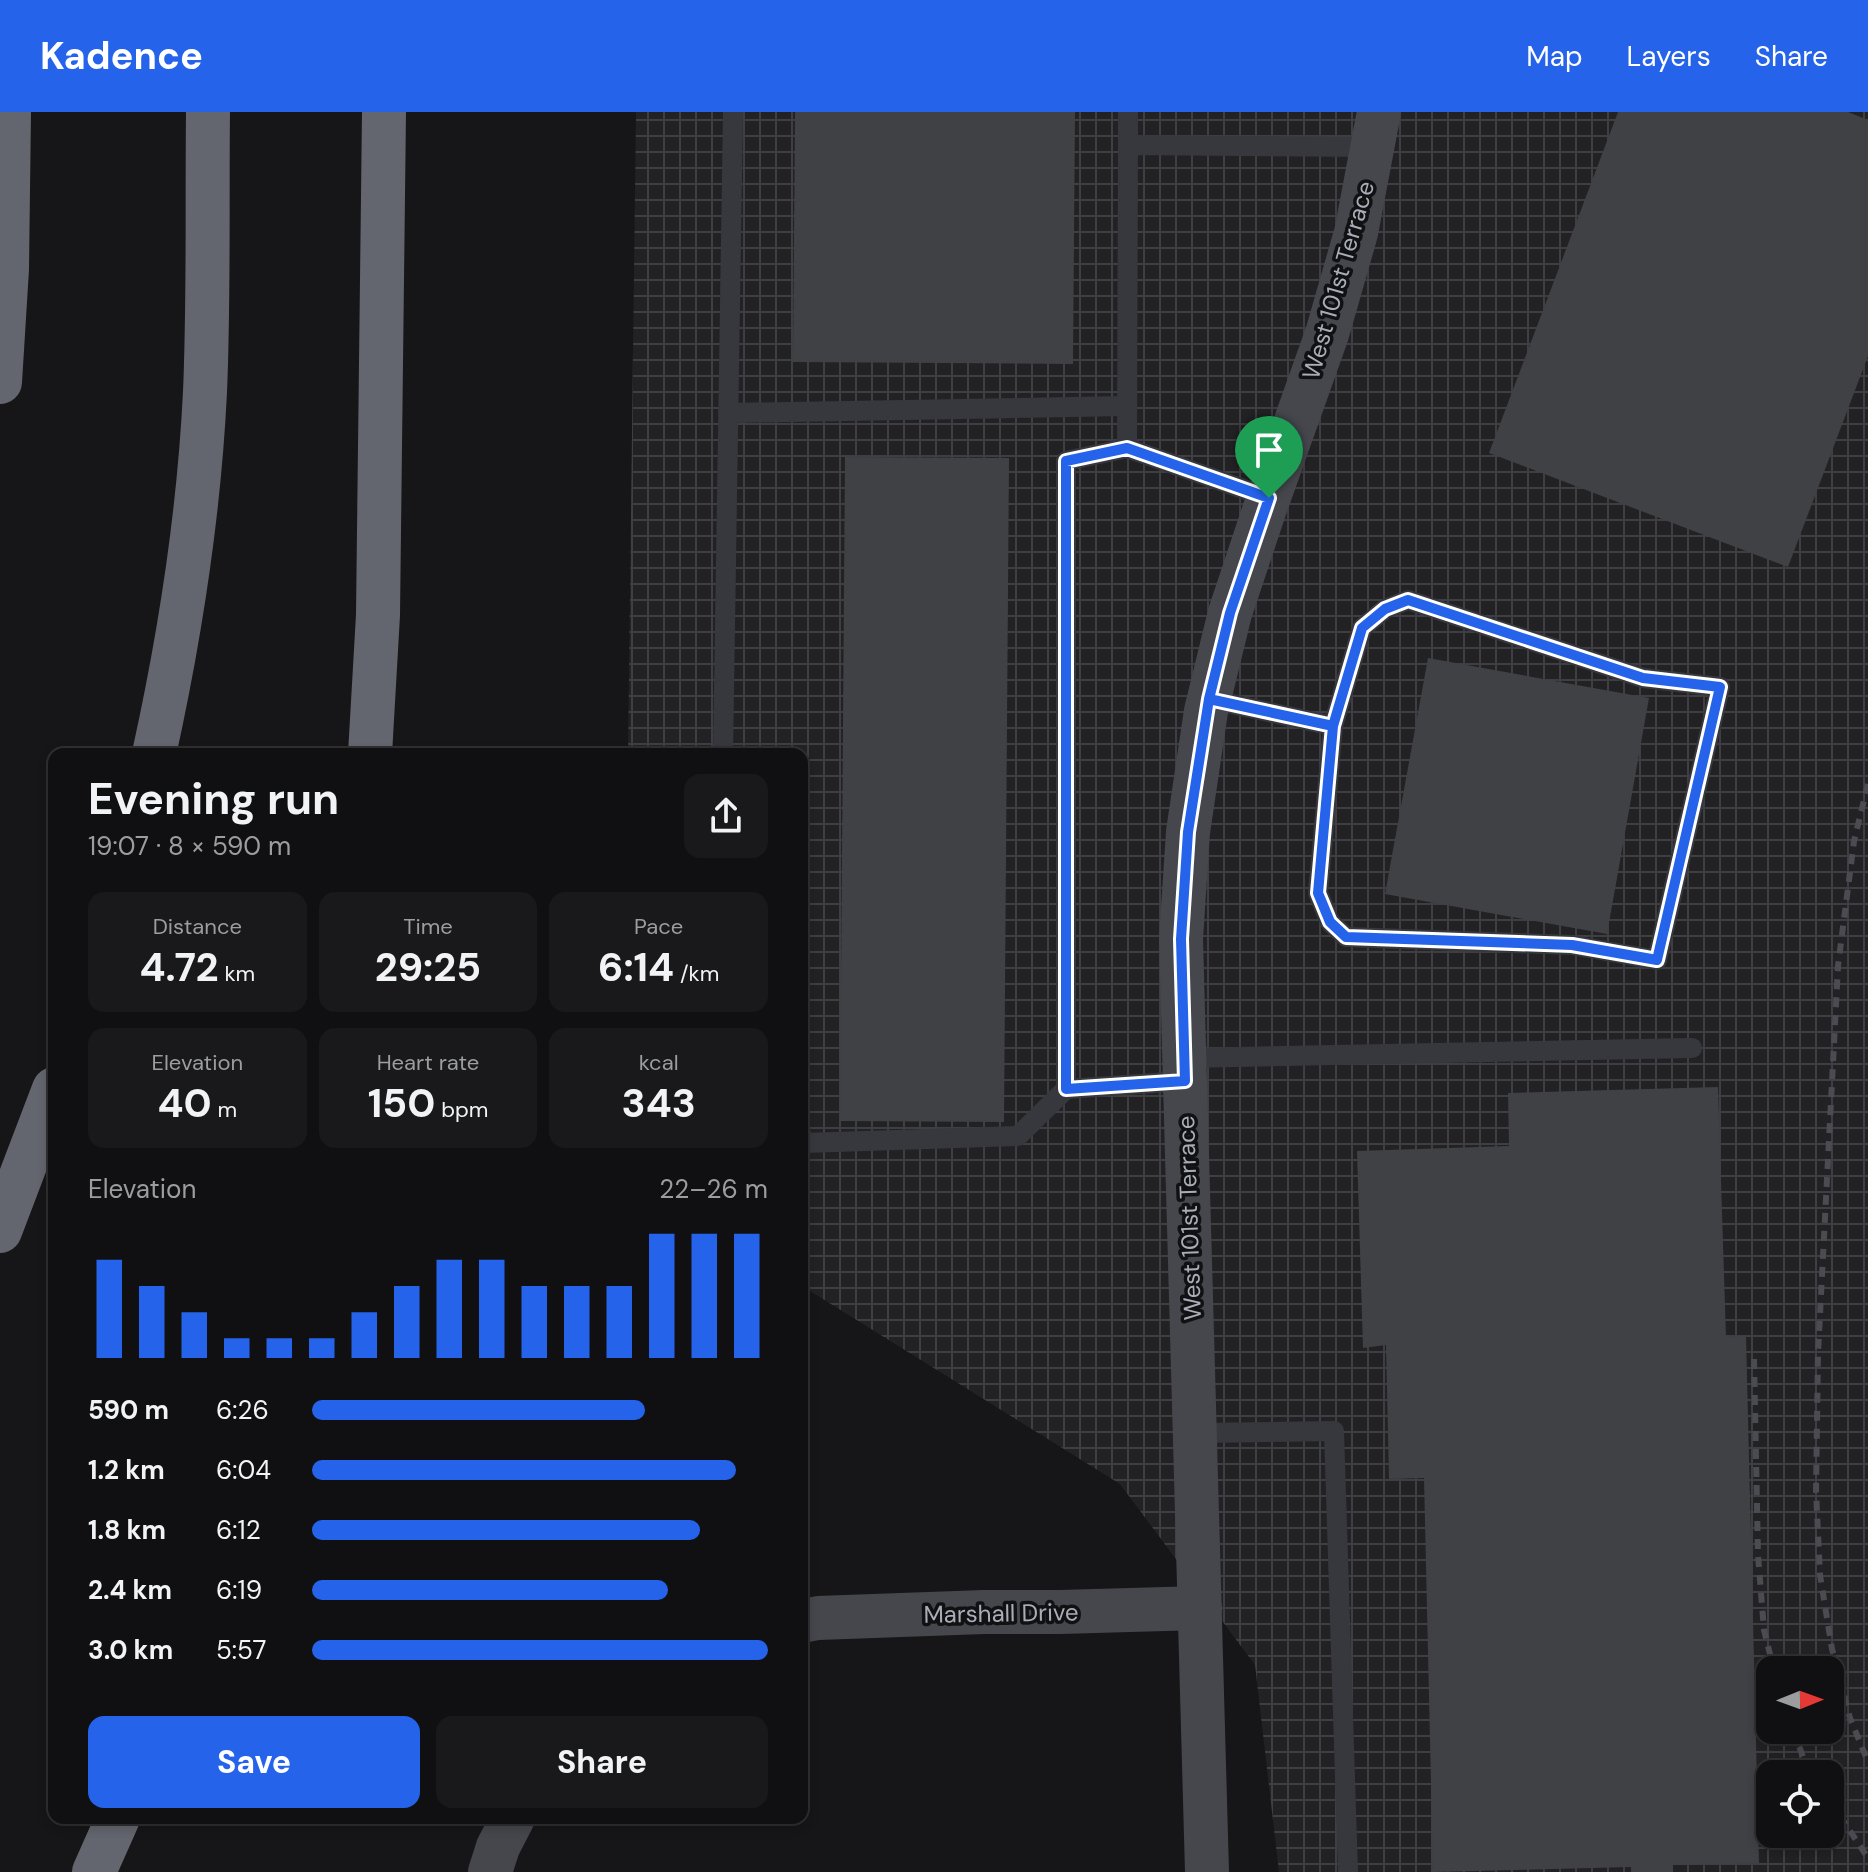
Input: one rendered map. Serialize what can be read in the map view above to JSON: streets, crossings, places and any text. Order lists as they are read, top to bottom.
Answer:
{
  "streets": {
    "main road": ["West 101st Terrace", "Marshall Drive"]
  },
  "crossings": [
    ["West 101st Terrace", "Marshall Drive"]
  ],
  "north": "right",
  "page": {
    "header": "Kadence",
    "nav": ["Map", "Layers", "Share"],
    "heading": ["Evening run", "19:07 · 8 × 590 m"],
    "stats": [
      ["Distance", "4.72 km"],
      ["Time", "29:25"],
      ["Pace", "6:14 /km"],
      ["Elevation", "40 m"],
      ["Heart rate", "150 bpm"],
      ["kcal", "343"]
    ],
    "chart": ["Elevation", "22–26 m"],
    "list": [
      {
        "name": "590 m",
        "note": "6:26"
      },
      {
        "name": "1.2 km",
        "note": "6:04"
      },
      {
        "name": "1.8 km",
        "note": "6:12"
      },
      {
        "name": "2.4 km",
        "note": "6:19"
      },
      {
        "name": "3.0 km",
        "note": "5:57"
      }
    ],
    "buttons": ["Save", "Share"]
  }
}
